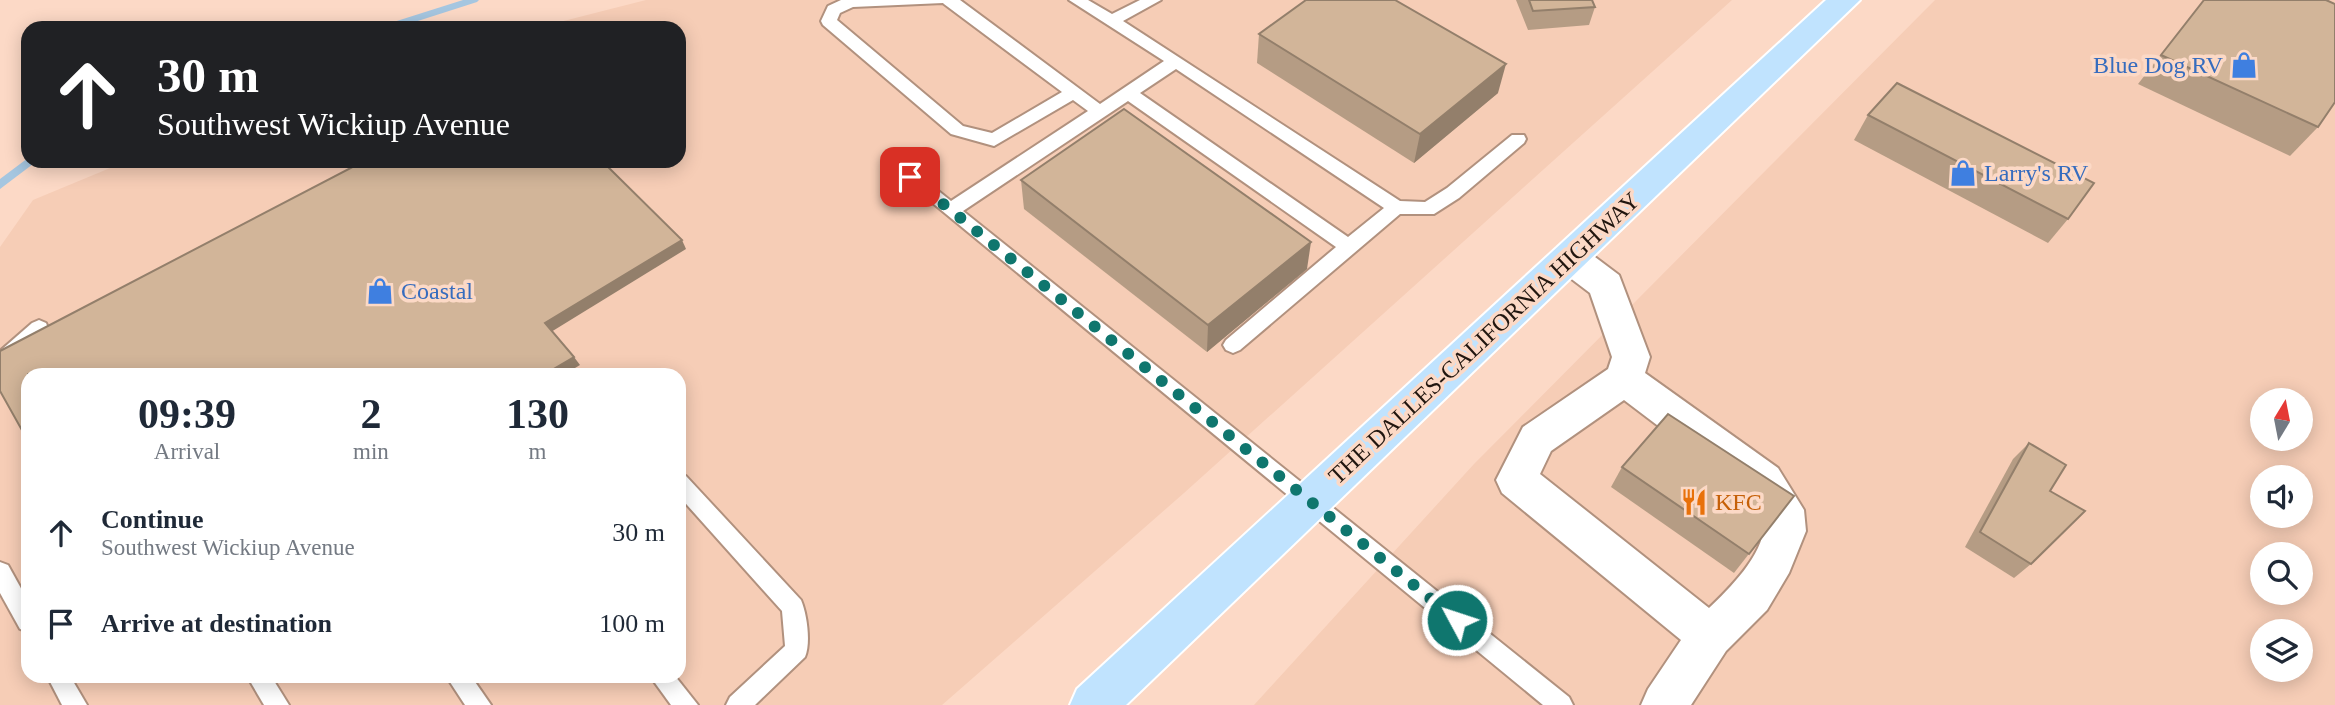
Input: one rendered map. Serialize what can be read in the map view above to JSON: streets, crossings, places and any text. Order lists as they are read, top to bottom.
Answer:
{
  "streets": {
    "highway": ["THE DALLES-CALIFORNIA HIGHWAY"]
  },
  "places": {
    "shop": ["Blue Dog RV", "Larry's RV", "Coastal"],
    "restaurant": ["KFC"]
  },
  "north": "top",
  "page": {
    "turn": ["30 m", "Southwest Wickiup Avenue"],
    "eta": [
      "09:39",
      "Arrival",
      "2",
      "min",
      "130",
      "m"
    ],
    "list": [
      {
        "name": "Continue",
        "note": "Southwest Wickiup Avenue",
        "value": "30 m"
      },
      {
        "name": "Arrive at destination",
        "value": "100 m"
      }
    ]
  }
}
